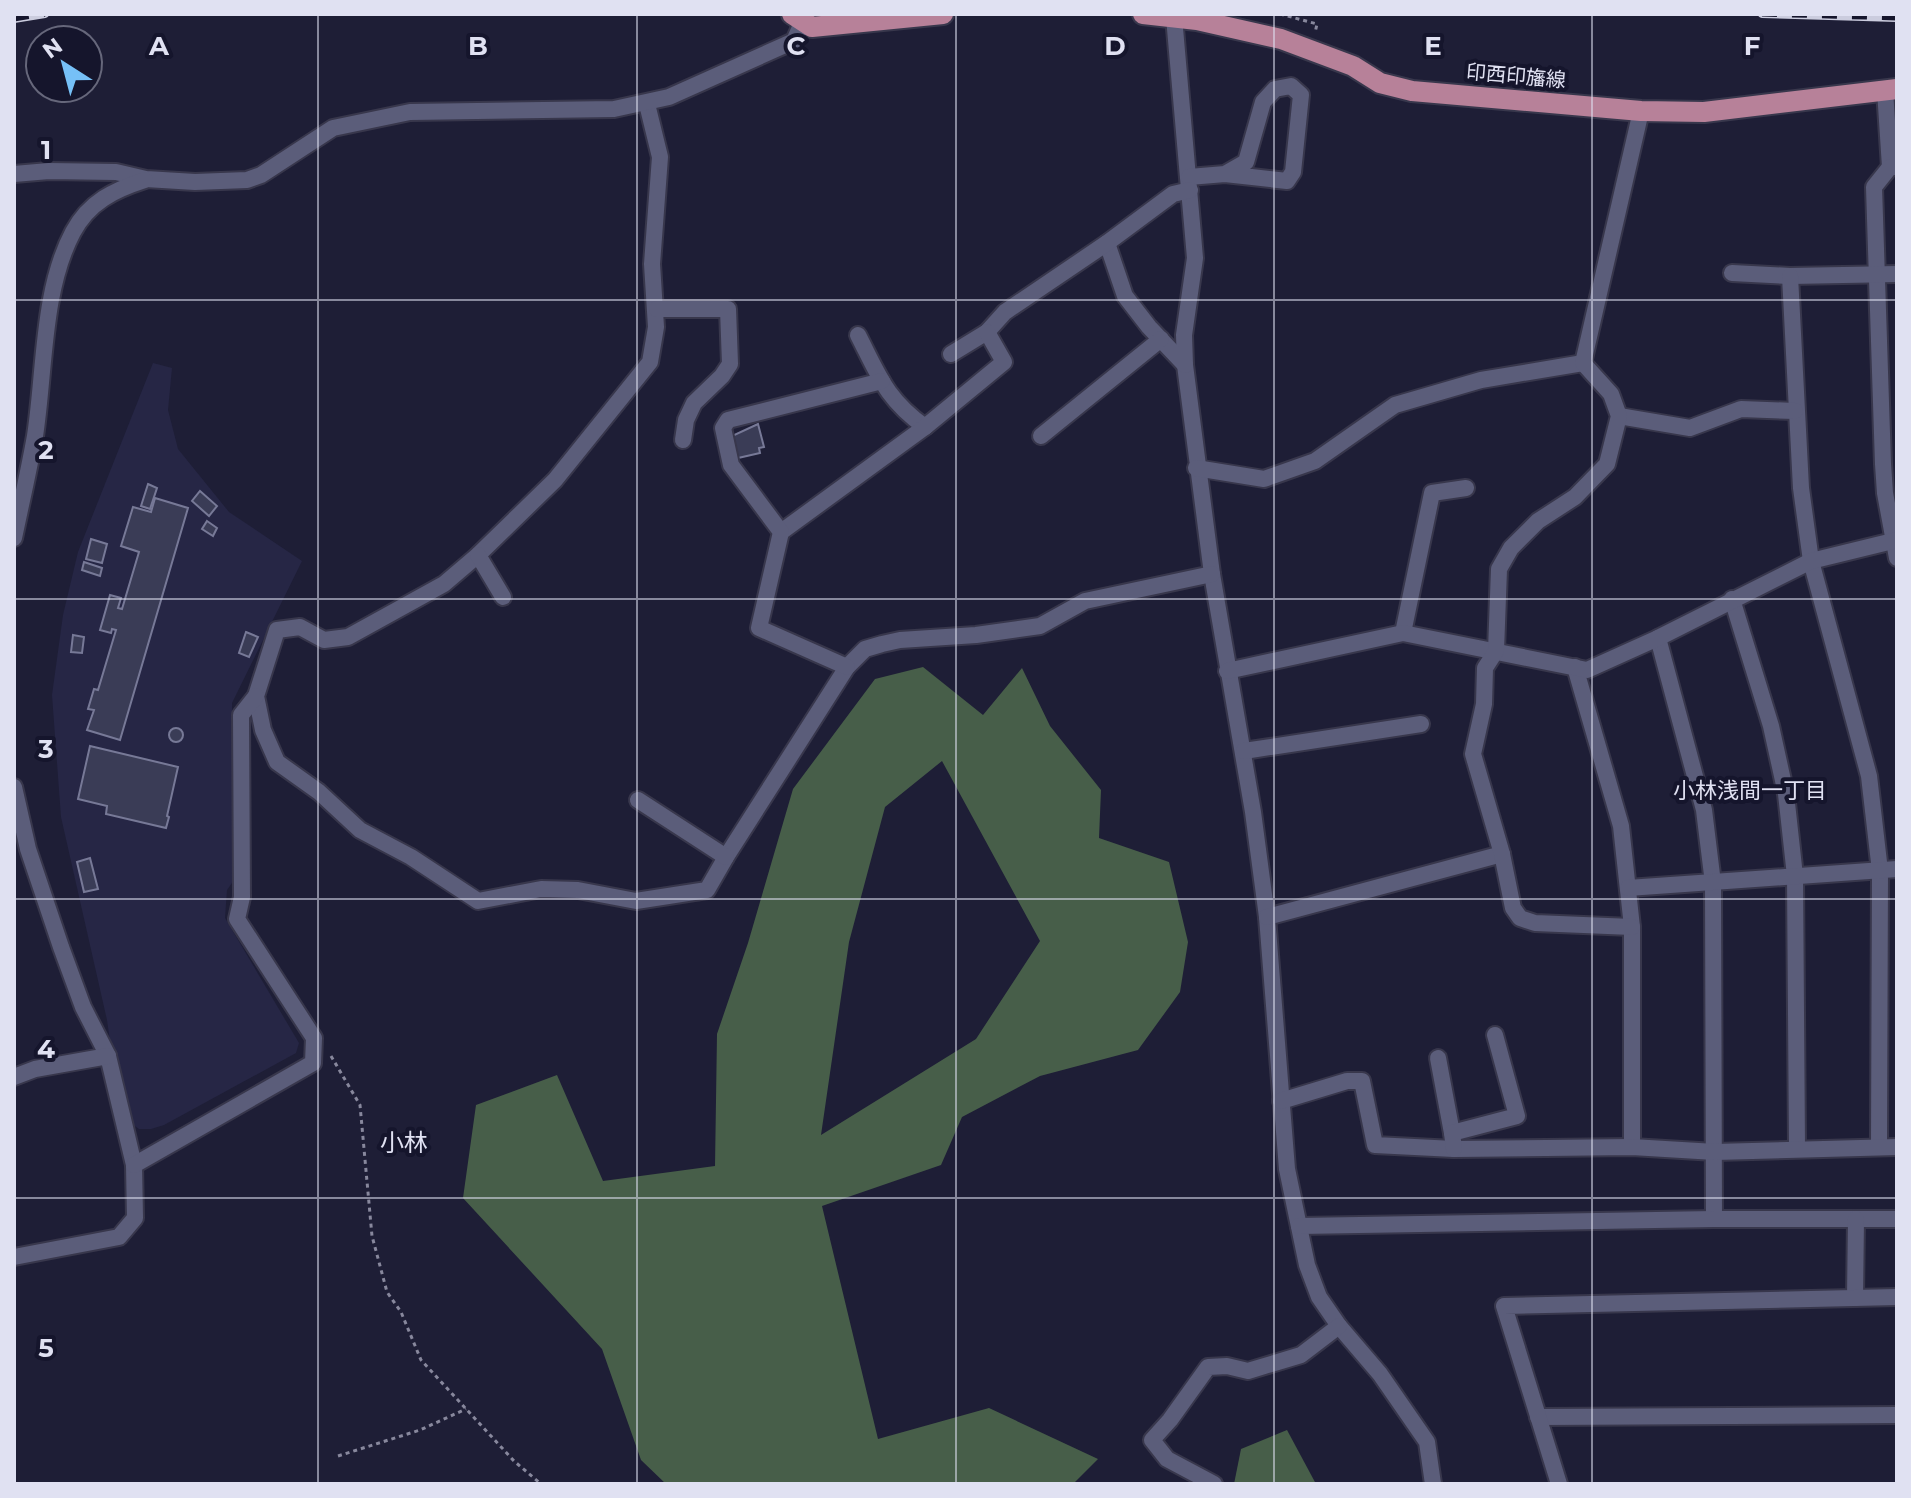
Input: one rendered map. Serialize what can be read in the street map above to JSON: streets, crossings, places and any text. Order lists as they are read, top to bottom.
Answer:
{
  "streets": {
    "main road": ["印西印旛線"]
  },
  "districts": ["小林浅間一丁目", "小林"],
  "north": "top left",
  "grid": {
    "columns": [
      "A",
      "B",
      "C",
      "D",
      "E",
      "F"
    ],
    "rows": [
      "1",
      "2",
      "3",
      "4",
      "5"
    ]
  }
}
